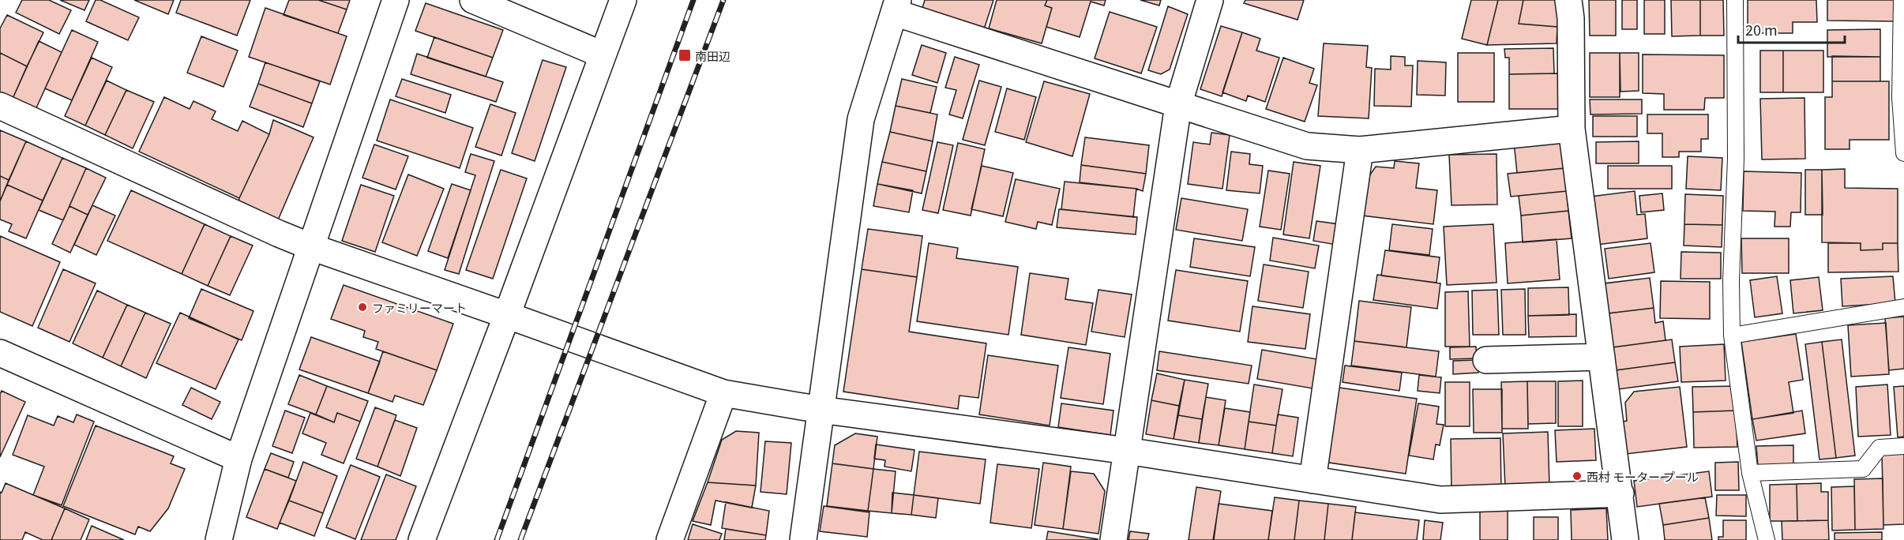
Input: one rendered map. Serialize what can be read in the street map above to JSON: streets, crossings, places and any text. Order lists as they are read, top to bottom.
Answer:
{
  "places": {
    "transit": ["南田辺"],
    "other": ["ファミリーマート", "西村 モーター プール"]
  },
  "scale_bar": "20 m"
}
